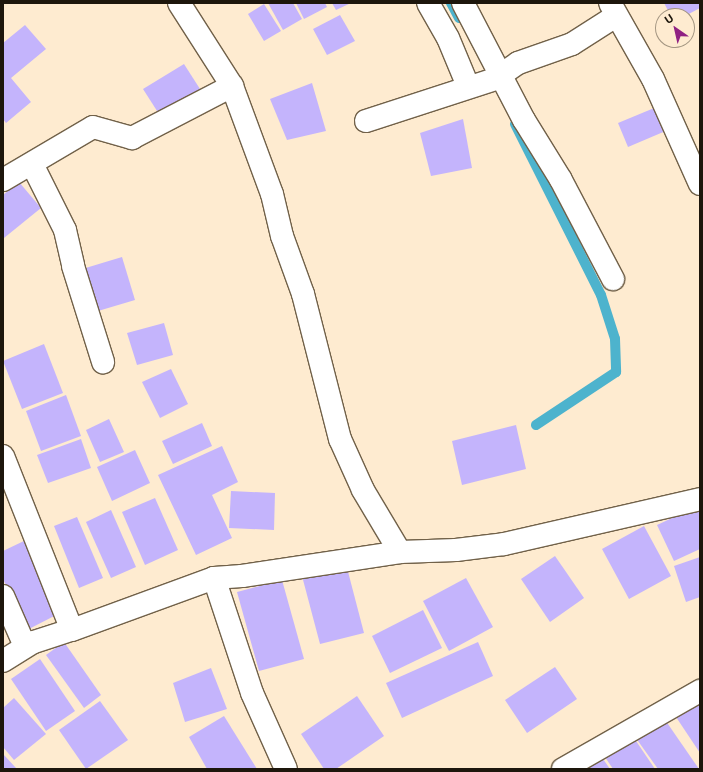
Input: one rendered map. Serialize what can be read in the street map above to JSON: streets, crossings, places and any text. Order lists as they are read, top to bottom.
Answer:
{
  "north": "top left"
}
